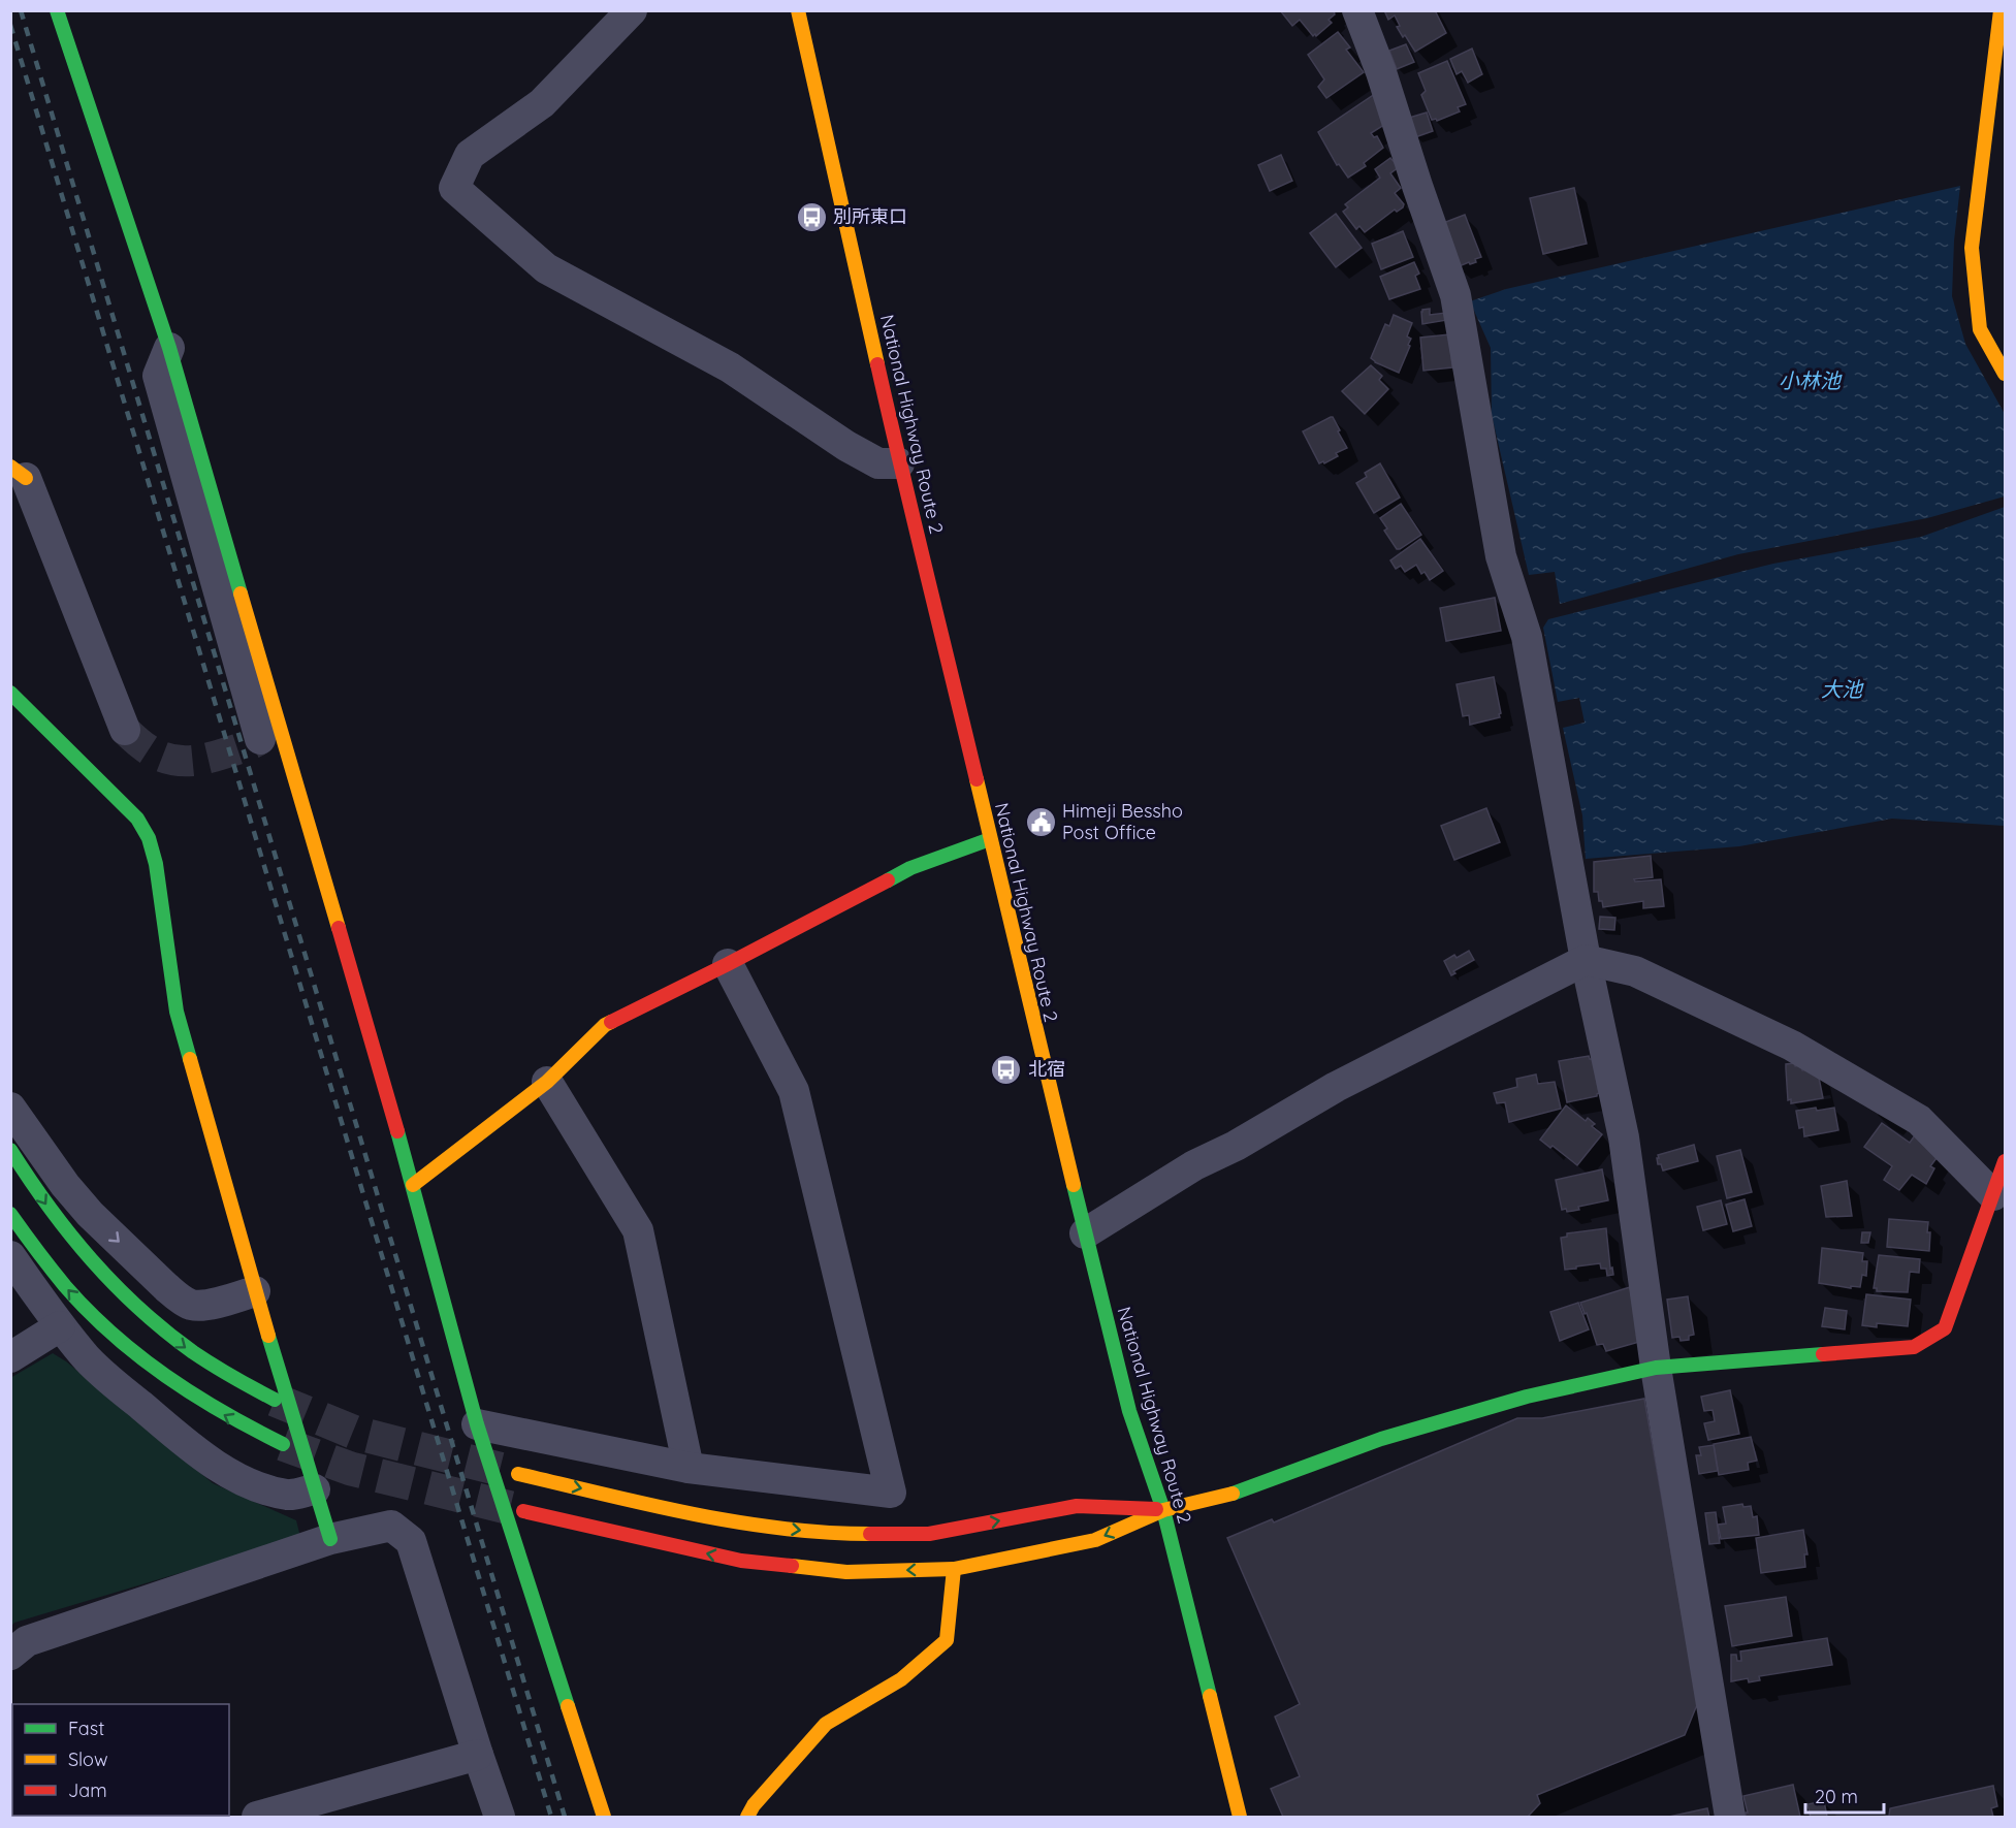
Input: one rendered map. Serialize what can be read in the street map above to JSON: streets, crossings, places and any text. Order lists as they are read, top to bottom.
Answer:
{
  "streets": {
    "main road": ["National Highway Route 2"]
  },
  "water": ["小林池", "大池"],
  "places": {
    "bus stop": ["別所東口", "北宿"],
    "public building": ["Himeji Bessho Post Office"]
  },
  "legend": ["Fast", "Slow", "Jam"],
  "scale_bar": "20 m"
}
